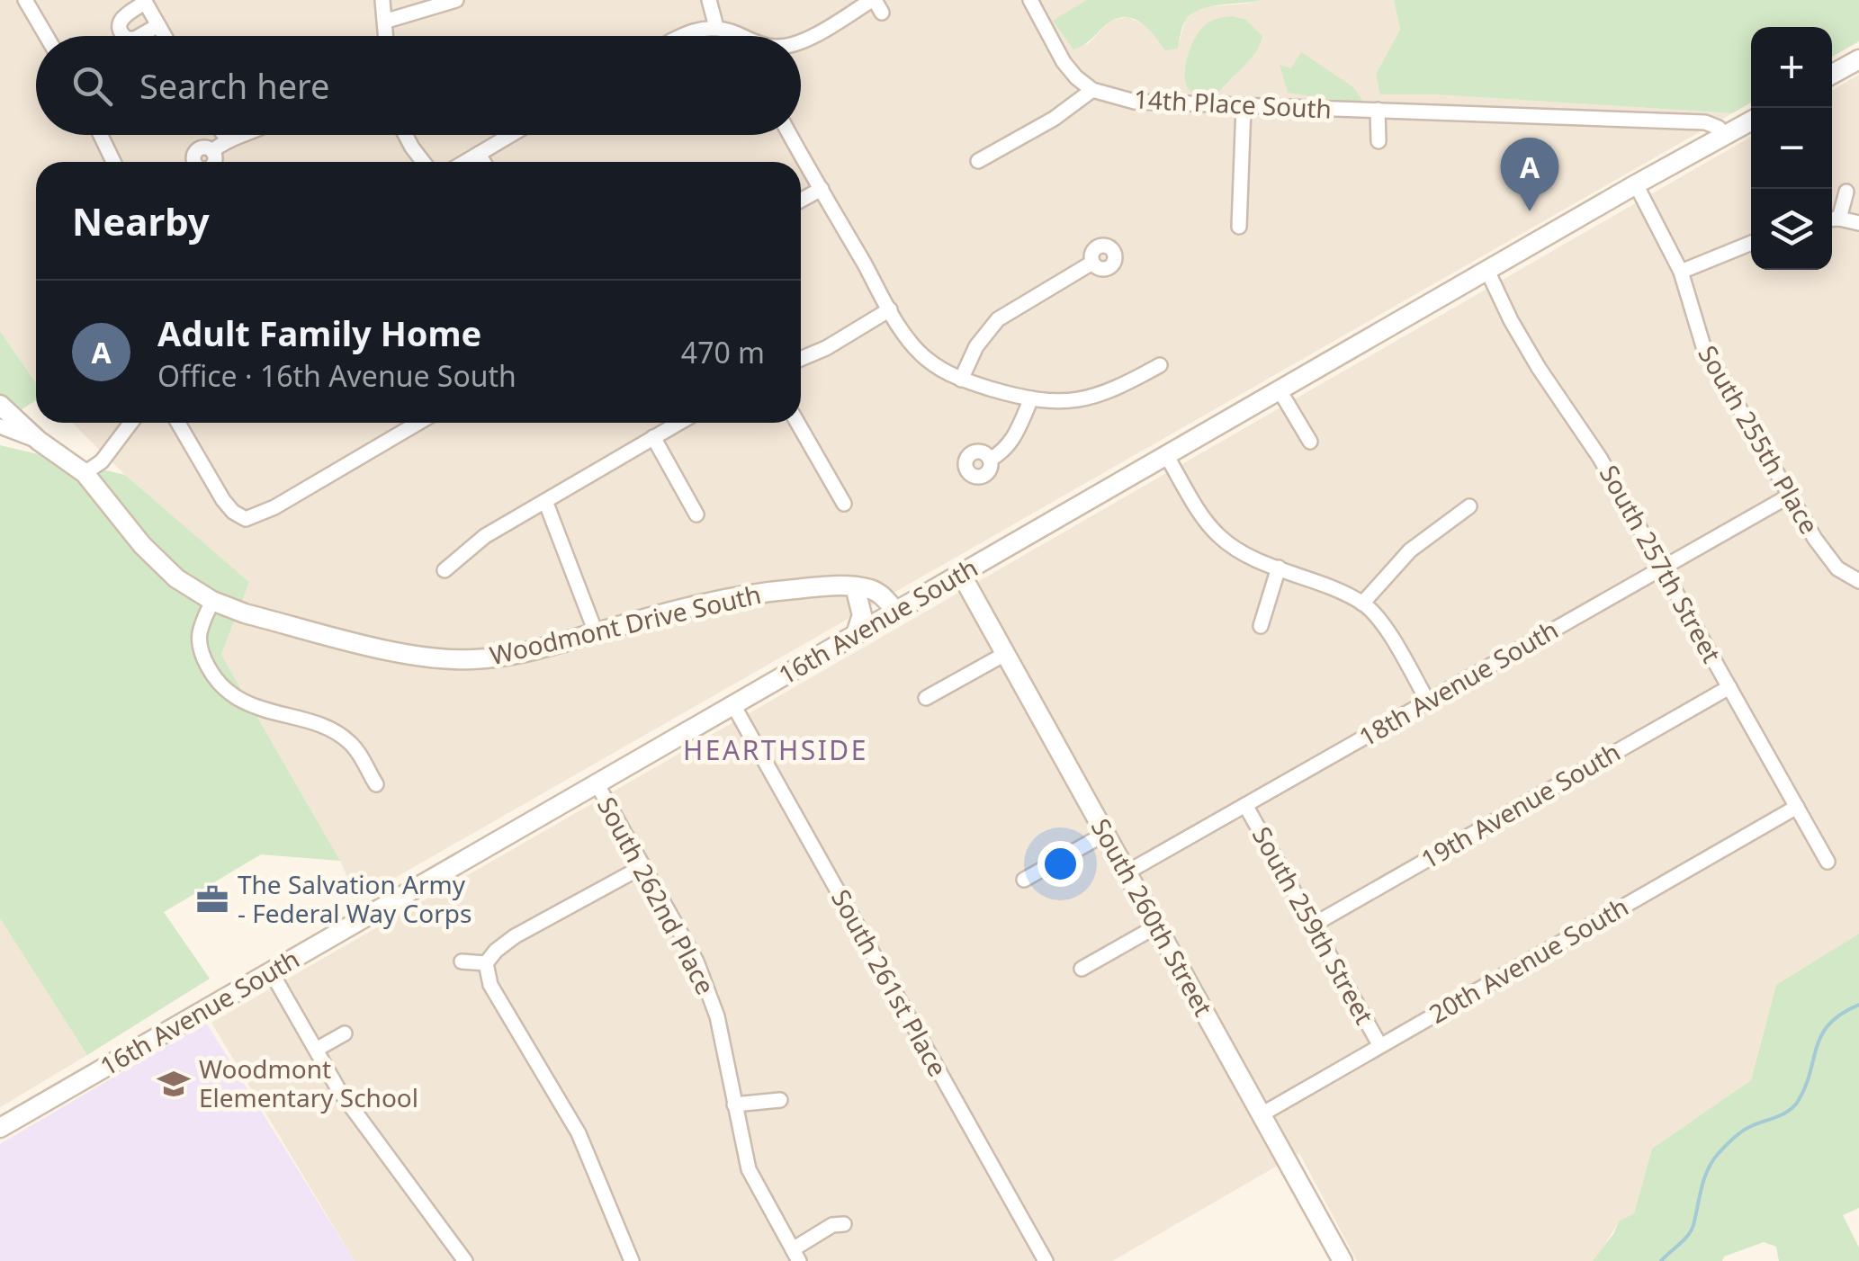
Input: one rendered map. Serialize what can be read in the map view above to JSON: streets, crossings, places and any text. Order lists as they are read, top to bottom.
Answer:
{
  "streets": {
    "main road": ["16th Avenue South", "Woodmont Drive South", "South 260th Street"],
    "street": [
      "14th Place South",
      "South 255th Place",
      "South 257th Street",
      "18th Avenue South",
      "19th Avenue South",
      "South 262nd Place",
      "South 259th Street",
      "20th Avenue South",
      "South 261st Place"
    ]
  },
  "crossings": [
    ["14th Place South", "16th Avenue South"],
    ["South 255th Place", "16th Avenue South"],
    ["South 255th Place", "18th Avenue South"],
    ["South 257th Street", "16th Avenue South"],
    ["South 257th Street", "18th Avenue South"],
    ["South 257th Street", "19th Avenue South"],
    ["South 257th Street", "20th Avenue South"],
    ["16th Avenue South", "South 262nd Place"],
    ["16th Avenue South", "South 260th Street"],
    ["16th Avenue South", "South 261st Place"],
    ["18th Avenue South", "South 260th Street"],
    ["18th Avenue South", "South 259th Street"],
    ["19th Avenue South", "South 259th Street"],
    ["South 260th Street", "20th Avenue South"],
    ["South 259th Street", "20th Avenue South"]
  ],
  "districts": ["HEARTHSIDE"],
  "places": {
    "office": ["The Salvation Army - Federal Way Corps"],
    "school or university": ["Woodmont Elementary School"]
  },
  "page": {
    "map_buttons": ["+", "−"],
    "search": "Search here",
    "pins": "A",
    "heading": "Nearby",
    "list": [
      {
        "mark": "A",
        "name": "Adult Family Home",
        "note": "Office · 16th Avenue South",
        "value": "470 m"
      }
    ]
  }
}
